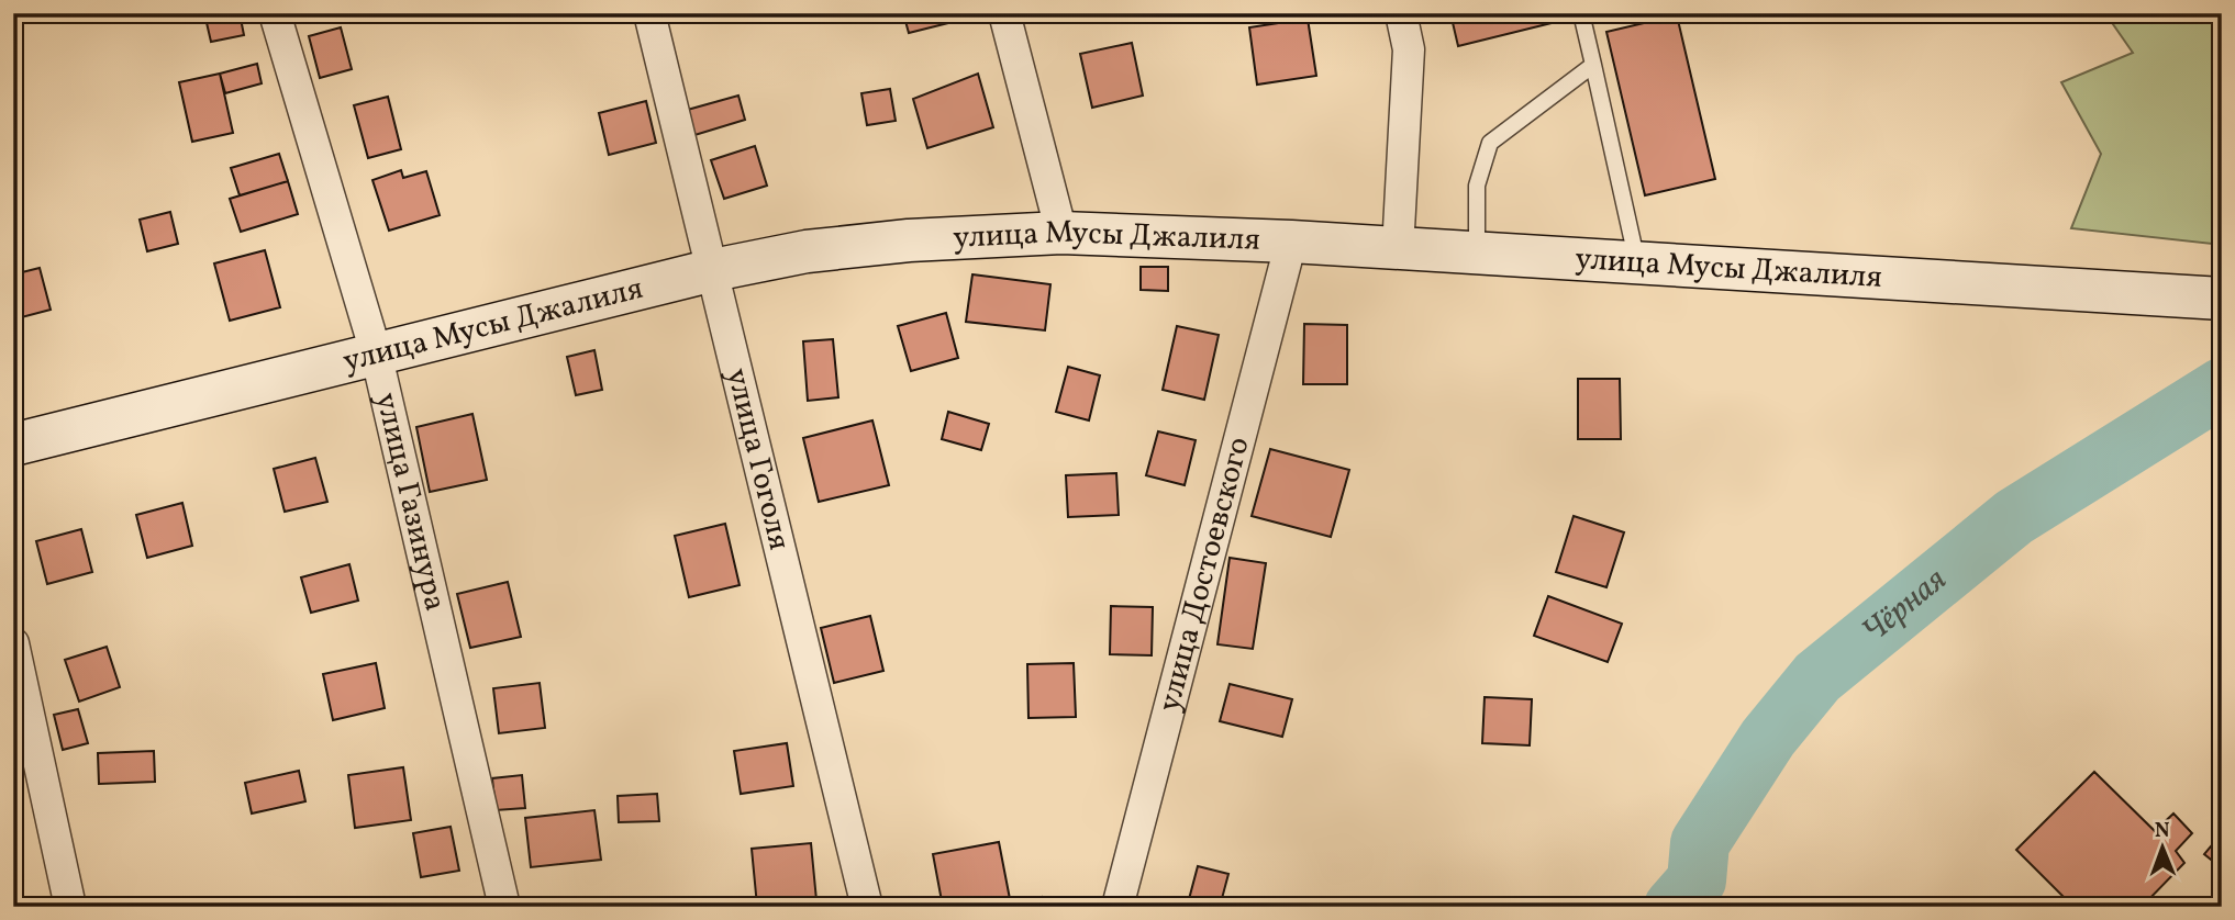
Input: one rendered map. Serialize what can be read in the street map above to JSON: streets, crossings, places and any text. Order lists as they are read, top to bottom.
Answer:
{
  "streets": {
    "main road": ["улица Мусы Джалиля"],
    "street": ["улица Гоголя", "улица Газинура", "улица Достоевского"]
  },
  "crossings": [
    ["улица Мусы Джалиля", "улица Гоголя"],
    ["улица Мусы Джалиля", "улица Газинура"],
    ["улица Мусы Джалиля", "улица Достоевского"]
  ],
  "water": ["Чёрная"],
  "north": "top"
}
